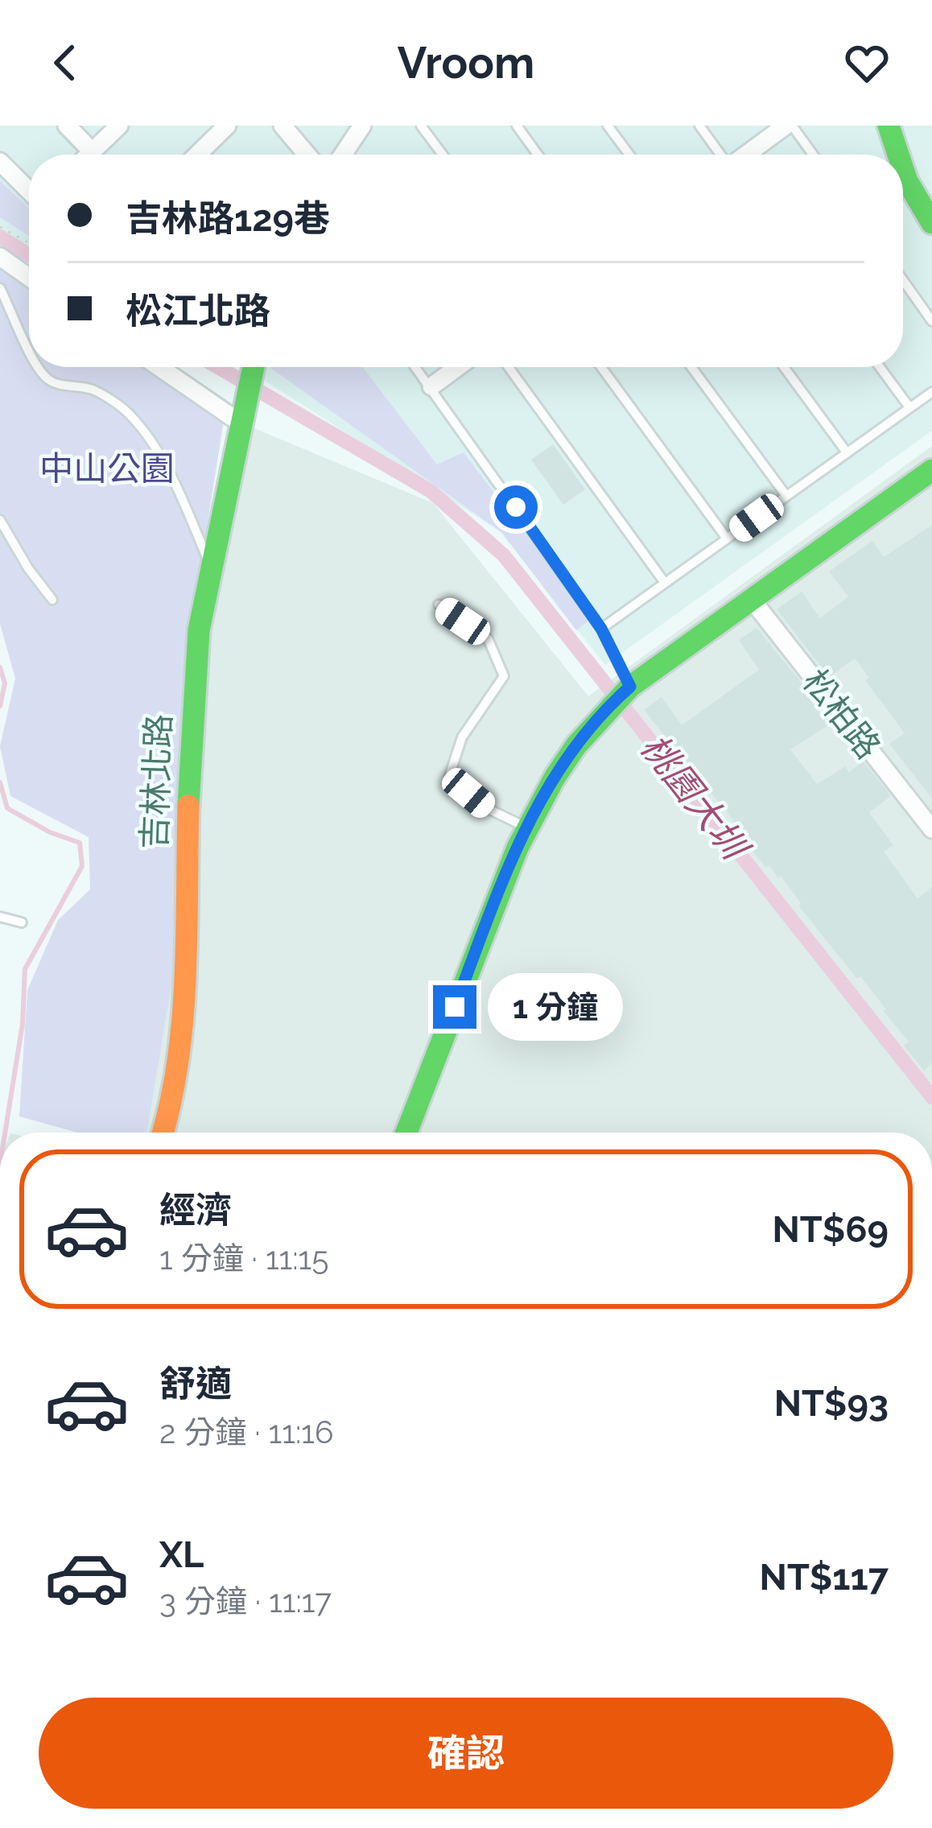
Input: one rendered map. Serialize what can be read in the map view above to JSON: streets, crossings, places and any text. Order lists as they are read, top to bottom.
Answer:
{
  "streets": {
    "street": ["松柏路", "吉林北路"]
  },
  "water": ["桃園大圳"],
  "parks": ["中山公園"],
  "page": {
    "header": "Vroom",
    "banner": ["吉林路129巷", "松江北路"],
    "bubble": "1 分鐘",
    "list": [
      {
        "name": "經濟",
        "note": "1 分鐘 · 11:15",
        "value": "NT$69"
      },
      {
        "name": "舒適",
        "note": "2 分鐘 · 11:16",
        "value": "NT$93"
      },
      {
        "name": "XL",
        "note": "3 分鐘 · 11:17",
        "value": "NT$117"
      }
    ],
    "buttons": "確認"
  }
}
